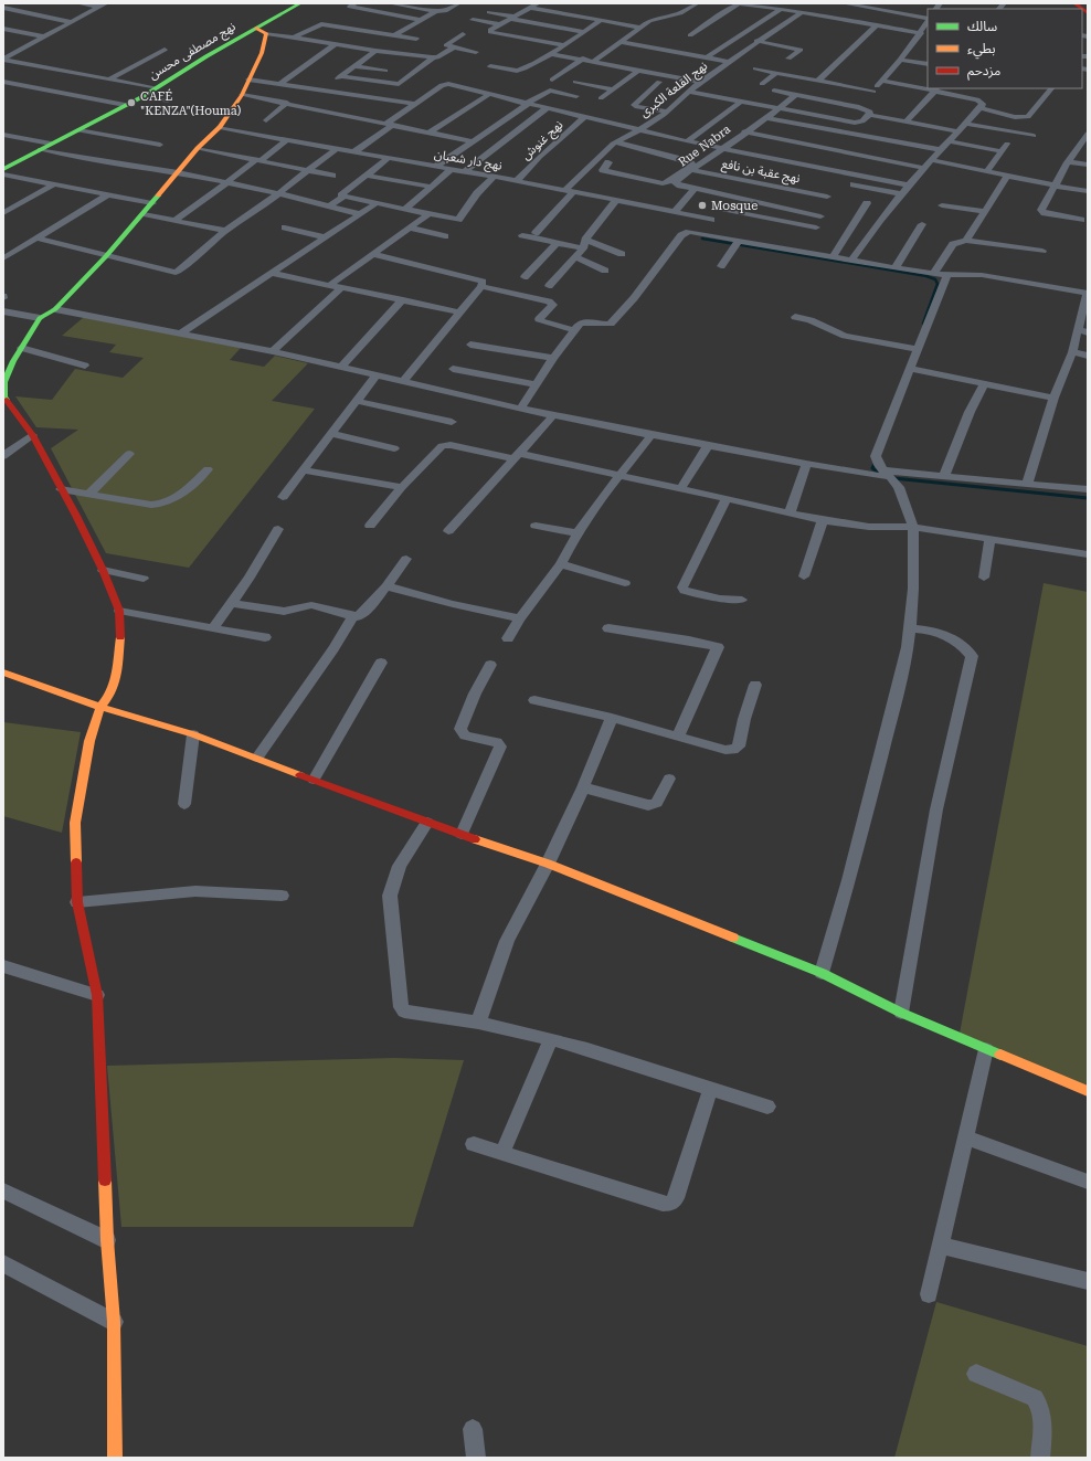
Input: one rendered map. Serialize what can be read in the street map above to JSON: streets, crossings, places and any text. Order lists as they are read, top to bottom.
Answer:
{
  "streets": {
    "street": [
      "نهج مصطفى محسن",
      "نهج القلعة الكبرى",
      "نهج غنوش",
      "Rue Nabra",
      "نهج دار شعبان",
      "نهج عقبة بن نافع"
    ]
  },
  "crossings": [
    ["نهج القلعة الكبرى", "نهج دار شعبان"],
    ["نهج غنوش", "نهج دار شعبان"],
    ["Rue Nabra", "نهج عقبة بن نافع"]
  ],
  "places": ["CAFÉ \"KENZA\"(Houma)", "Mosque"],
  "legend": ["سالك", "بطيء", "مزدحم"]
}
